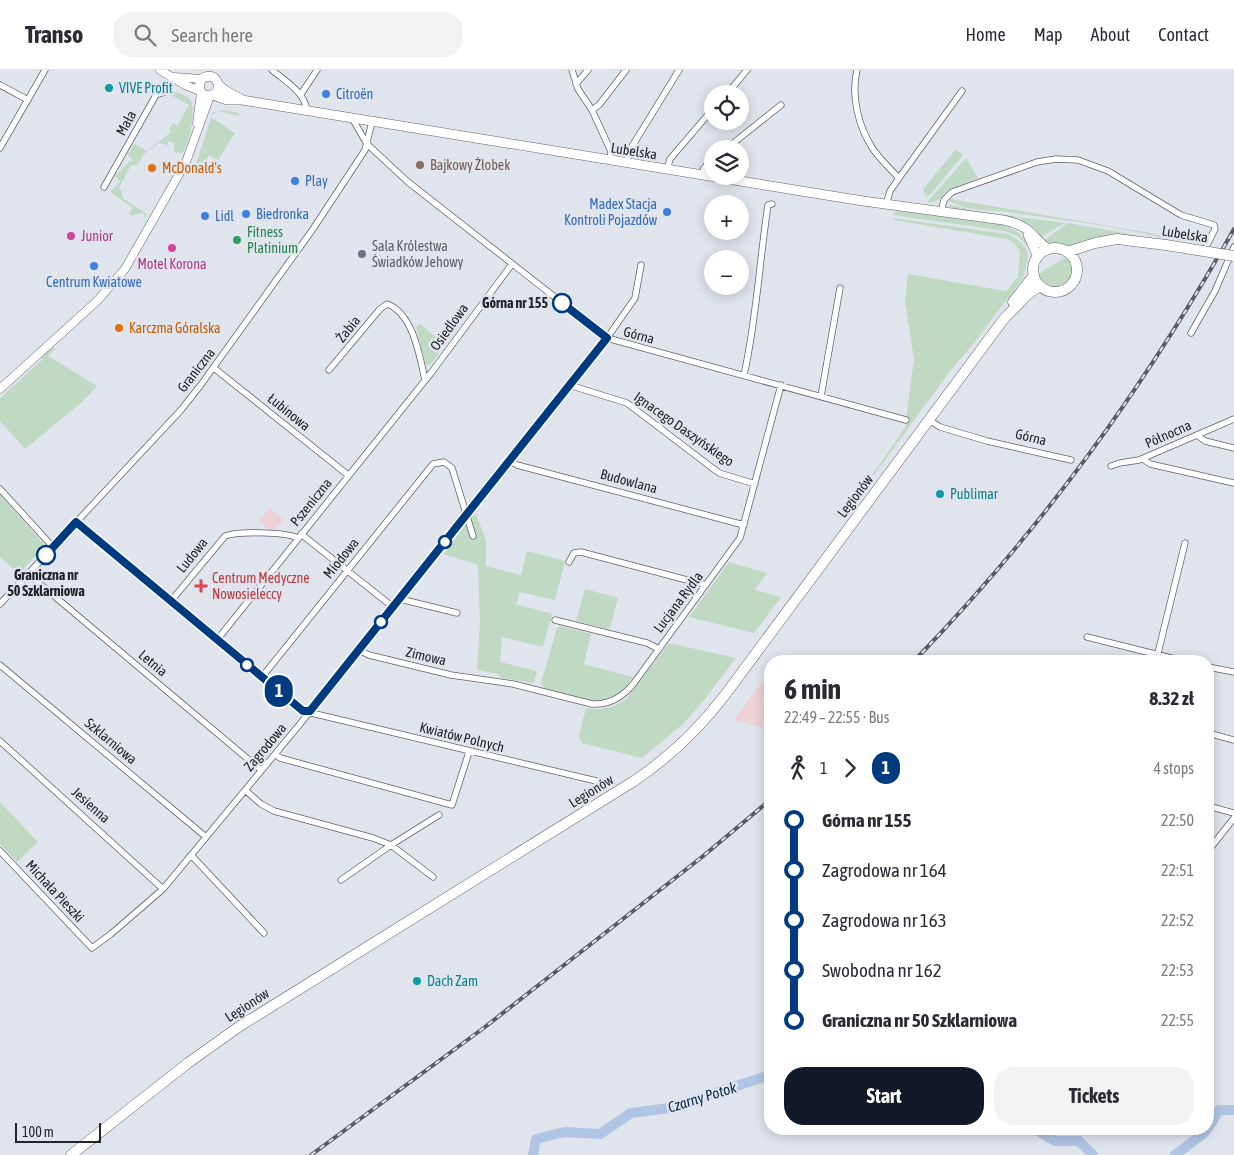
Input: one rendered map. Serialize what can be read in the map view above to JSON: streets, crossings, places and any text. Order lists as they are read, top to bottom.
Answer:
{
  "streets": {
    "highway": ["Lubelska", "Legionów"],
    "street": [
      "Mała",
      "Osiedlowa",
      "Żabia",
      "Górna",
      "Graniczna",
      "Łubinowa",
      "Ignacego Daszyńskiego",
      "Północna",
      "Budowlana",
      "Pszeniczna",
      "Ludowa",
      "Miodowa",
      "Lucjana Rydla",
      "Zimowa",
      "Letnia",
      "Kwiatów Polnych",
      "Szklarniowa",
      "Zagrodowa",
      "Jesienna",
      "Michała Pieszki"
    ]
  },
  "crossings": [
    ["Lubelska", "Górna"],
    ["Lubelska", "Graniczna"],
    ["Lubelska", "Legionów"],
    ["Osiedlowa", "Żabia"],
    ["Osiedlowa", "Górna"],
    ["Osiedlowa", "Pszeniczna"],
    ["Żabia", "Pszeniczna"],
    ["Górna", "Graniczna"],
    ["Górna", "Legionów"],
    ["Górna", "Lucjana Rydla"],
    ["Górna", "Zagrodowa"],
    ["Graniczna", "Łubinowa"],
    ["Graniczna", "Letnia"],
    ["Graniczna", "Kwiatów Polnych"],
    ["Łubinowa", "Pszeniczna"],
    ["Ignacego Daszyńskiego", "Lucjana Rydla"],
    ["Ignacego Daszyńskiego", "Zagrodowa"],
    ["Budowlana", "Lucjana Rydla"],
    ["Budowlana", "Zagrodowa"],
    ["Pszeniczna", "Ludowa"],
    ["Pszeniczna", "Kwiatów Polnych"],
    ["Ludowa", "Kwiatów Polnych"],
    ["Miodowa", "Kwiatów Polnych"],
    ["Miodowa", "Zagrodowa"],
    ["Lucjana Rydla", "Zimowa"],
    ["Zimowa", "Zagrodowa"],
    ["Letnia", "Zagrodowa"],
    ["Kwiatów Polnych", "Zagrodowa"],
    ["Szklarniowa", "Zagrodowa"],
    ["Zagrodowa", "Jesienna"],
    ["Zagrodowa", "Michała Pieszki"]
  ],
  "water": ["Czarny Potok"],
  "places": {
    "other": [
      "VIVE Profit",
      "Citroën",
      "Bajkowy Żłobek",
      "McDonald's",
      "Play",
      "Madex Stacja Kontroli Pojazdów",
      "Biedronka",
      "Lidl",
      "Junior",
      "Fitness Platinium",
      "Motel Korona",
      "Sala Królestwa Świadków Jehowy",
      "Centrum Kwiatowe",
      "Górna nr 155",
      "Karczma Góralska",
      "Publimar",
      "Graniczna nr 50 Szklarniowa",
      "Dach Zam"
    ],
    "health": ["Centrum Medyczne Nowosieleccy"]
  },
  "lines": ["bus line 1"],
  "scale_bar": "100 m",
  "page": {
    "header": "Transo",
    "search": "Search here",
    "nav": [
      "Home",
      "Map",
      "About",
      "Contact"
    ],
    "on_map": "1",
    "map_buttons": ["+", "−"],
    "heading": ["6 min", "22:49 – 22:55 · Bus", "8.32 zł"],
    "legs": ["1", "1", "4 stops"],
    "list": [
      {
        "name": "Górna nr 155",
        "value": "22:50"
      },
      {
        "name": "Zagrodowa nr 164",
        "value": "22:51"
      },
      {
        "name": "Zagrodowa nr 163",
        "value": "22:52"
      },
      {
        "name": "Swobodna nr 162",
        "value": "22:53"
      },
      {
        "name": "Graniczna nr 50 Szklarniowa",
        "value": "22:55"
      }
    ],
    "buttons": ["Start", "Tickets"],
    "scale": "100 m"
  }
}
